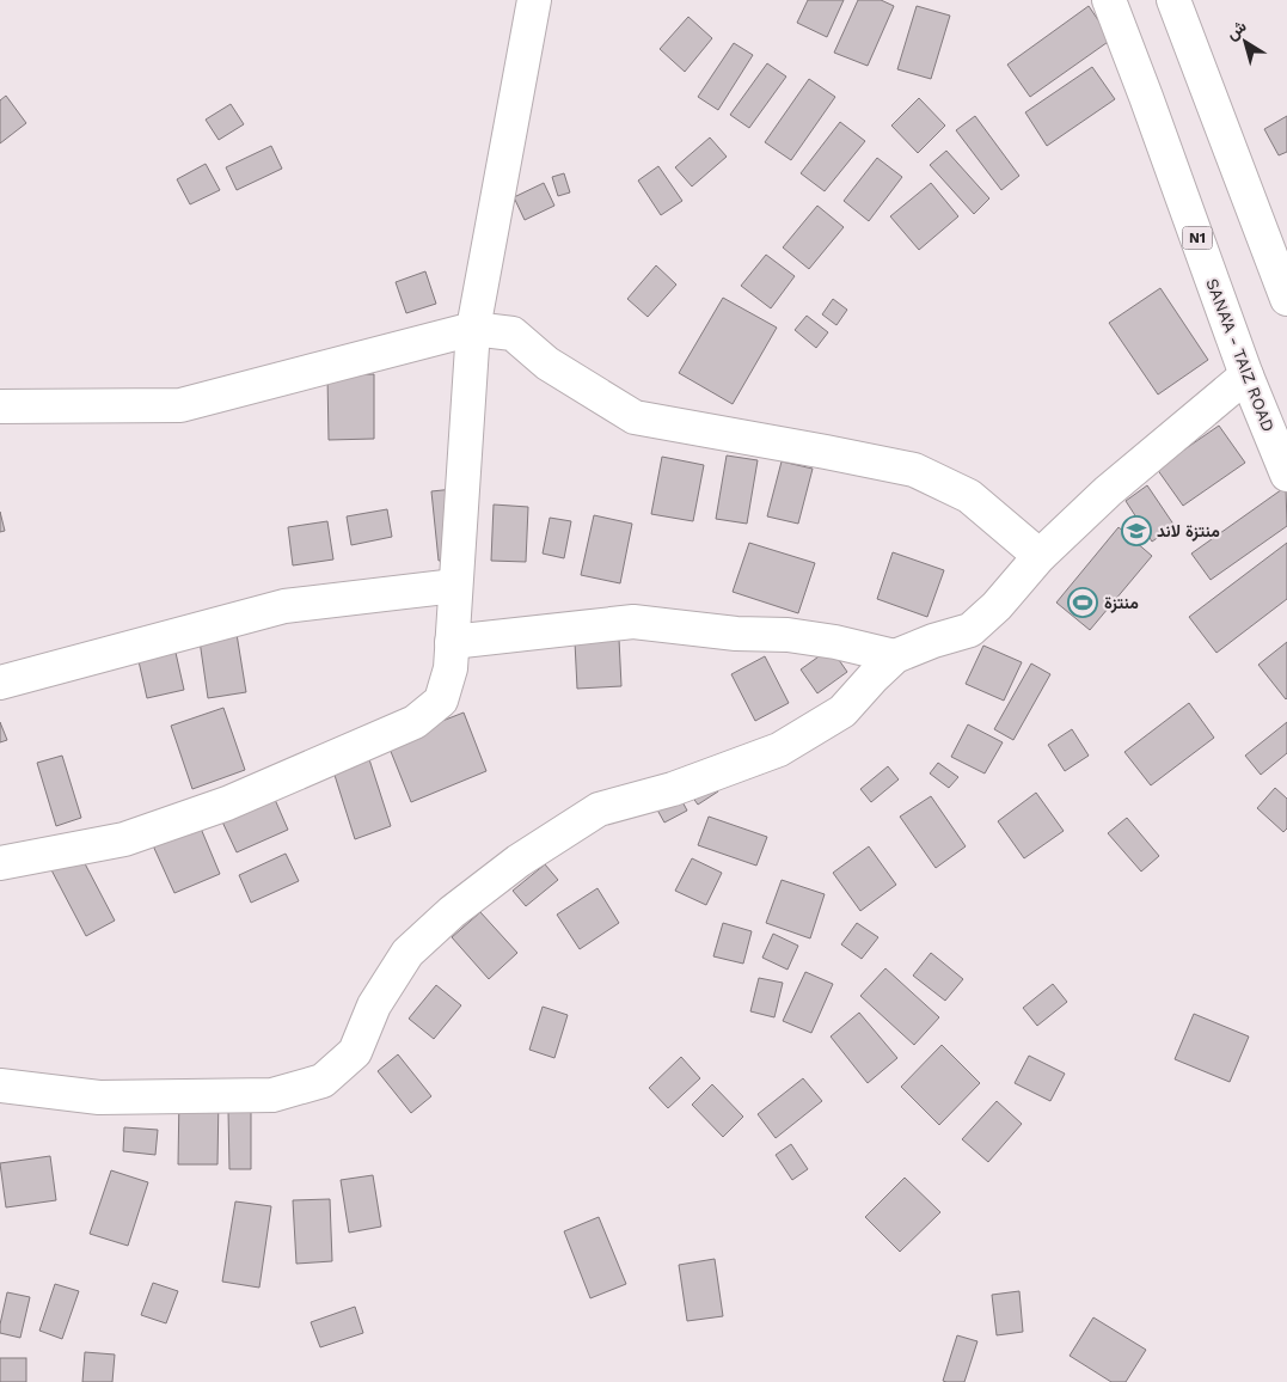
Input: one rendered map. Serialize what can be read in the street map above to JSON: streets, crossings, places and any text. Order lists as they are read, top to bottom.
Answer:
{
  "streets": {
    "main road": ["N1", "SANA'A - TAIZ ROAD"]
  },
  "places": {
    "school or university": ["منتزة لاند"],
    "sports": ["منتزة"]
  },
  "north": "top left"
}
